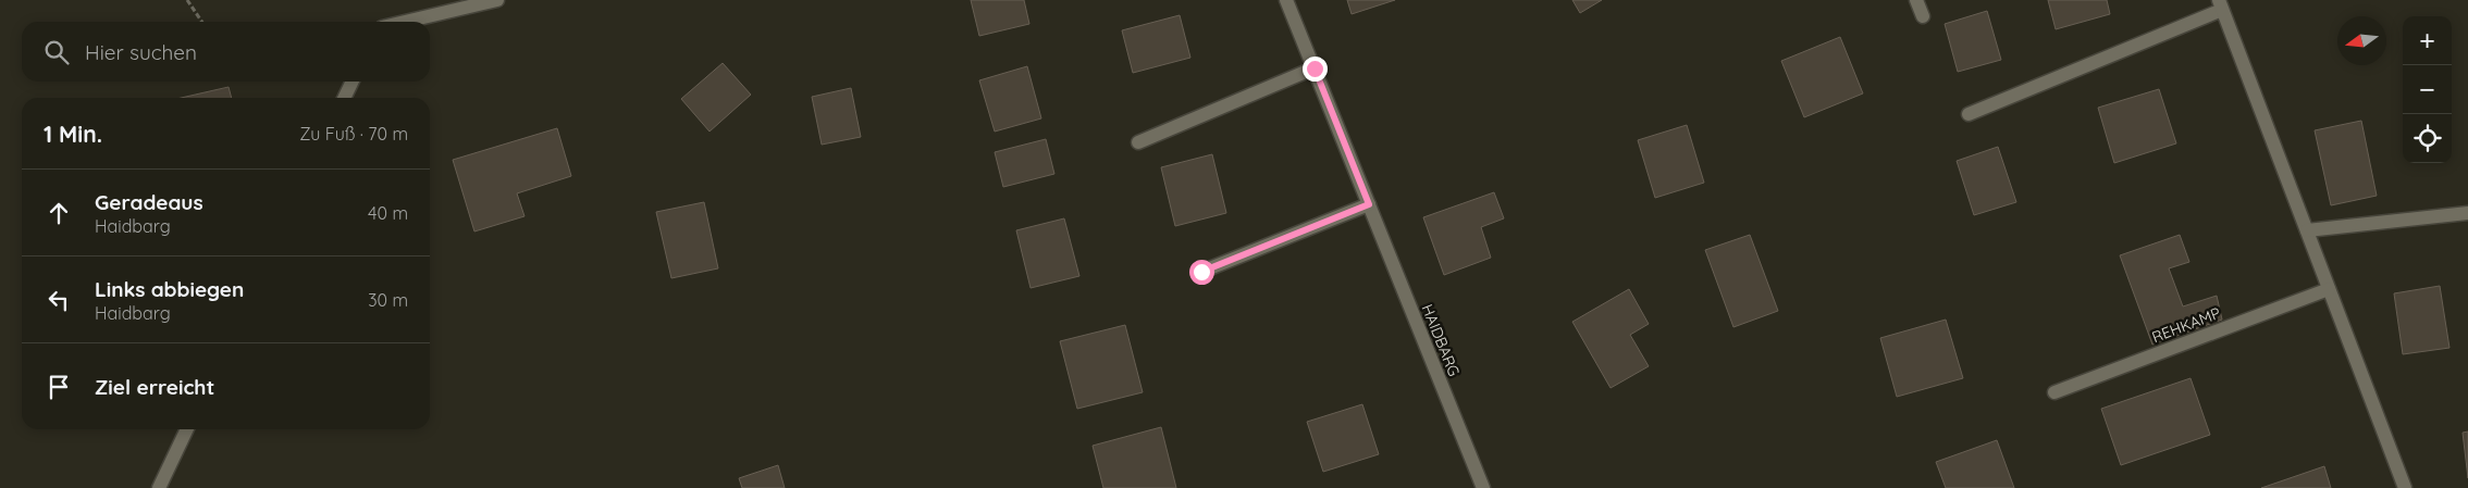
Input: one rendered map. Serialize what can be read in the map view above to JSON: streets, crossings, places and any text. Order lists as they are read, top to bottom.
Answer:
{
  "streets": {
    "street": ["REHKAMP", "HAIDBARG"]
  },
  "north": "left",
  "page": {
    "map_buttons": ["+", "−"],
    "search": "Hier suchen",
    "heading": ["1 Min.", "Zu Fuß · 70 m"],
    "list": [
      ["Geradeaus", "Haidbarg", "40 m"],
      ["Links abbiegen", "Haidbarg", "30 m"],
      "Ziel erreicht"
    ]
  }
}
